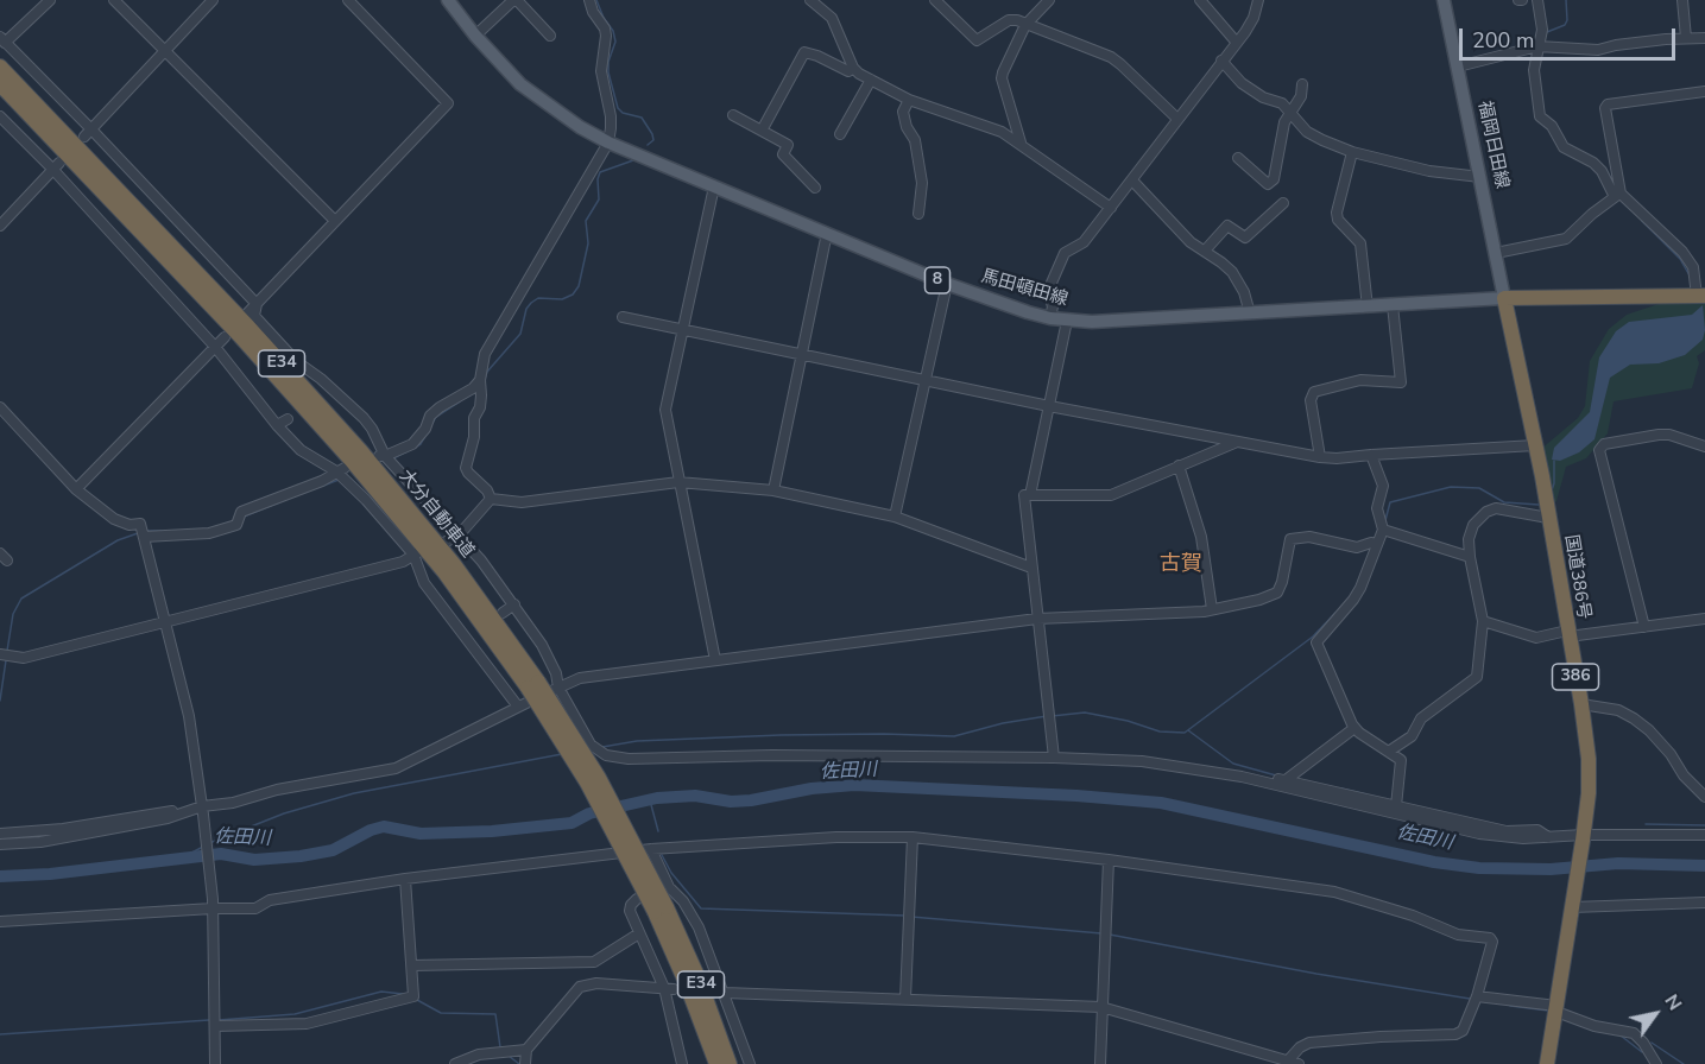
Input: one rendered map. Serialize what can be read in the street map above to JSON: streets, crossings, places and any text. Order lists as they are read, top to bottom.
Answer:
{
  "streets": {
    "highway": [
      "E34",
      "大分自動車道",
      "国道386号",
      "386"
    ],
    "main road": ["福岡日田線", "8", "馬田頓田線"]
  },
  "crossings": [
    ["福岡日田線", "馬田頓田線"],
    ["福岡日田線", "国道386号"],
    ["馬田頓田線", "国道386号"]
  ],
  "districts": ["古賀"],
  "water": ["佐田川"],
  "scale_bar": "200 m",
  "north": "top right"
}
